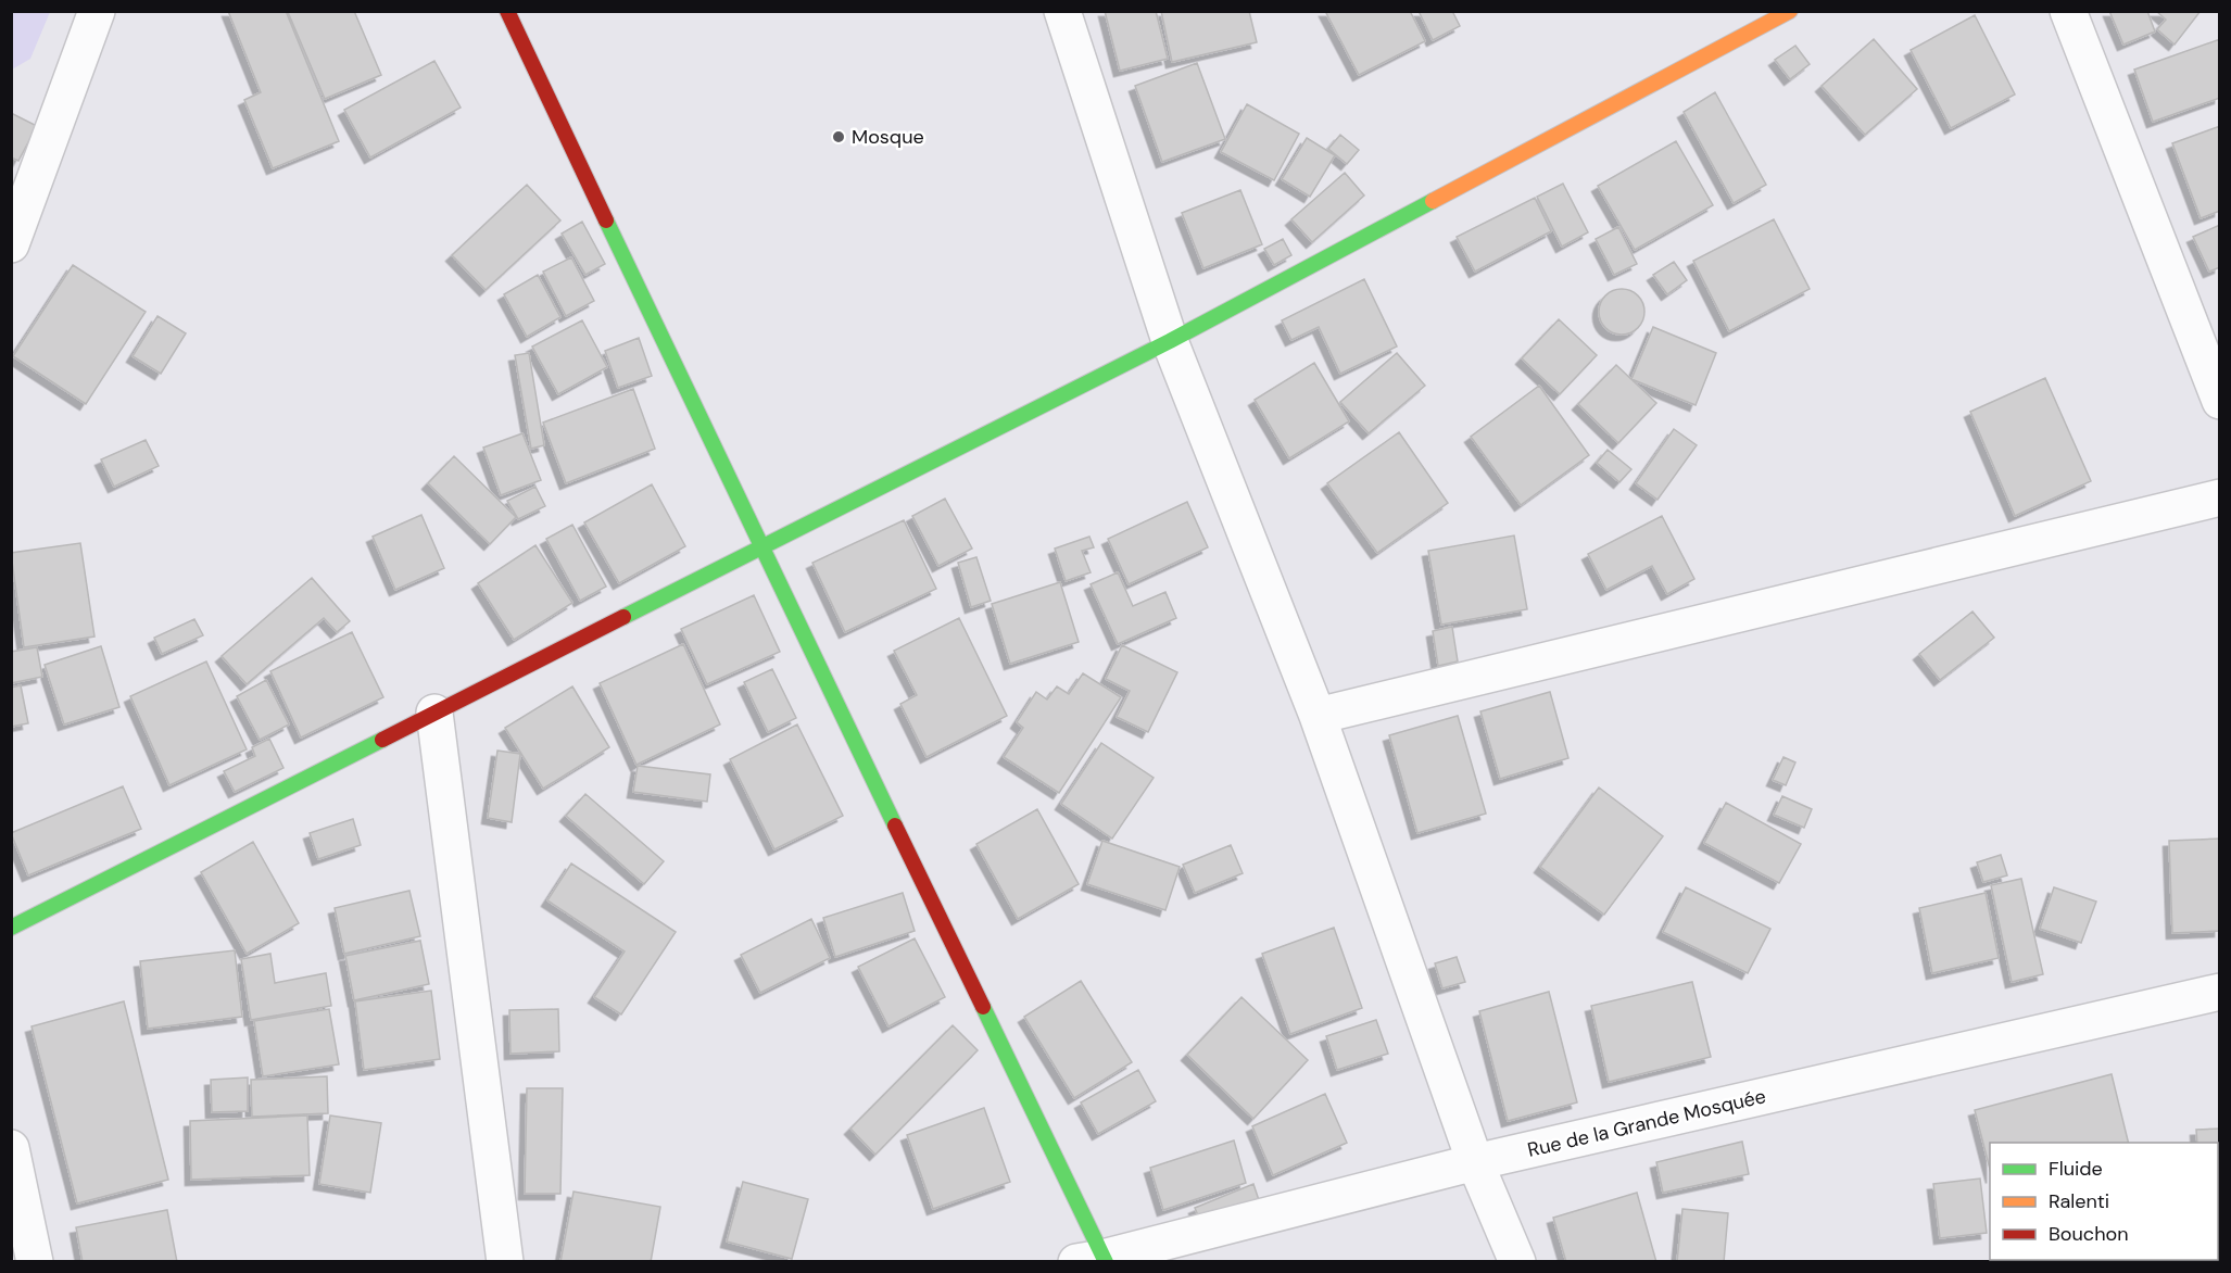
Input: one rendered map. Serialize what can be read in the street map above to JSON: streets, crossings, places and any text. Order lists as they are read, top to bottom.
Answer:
{
  "streets": {
    "street": ["Rue de la Grande Mosquée"]
  },
  "places": ["Mosque"],
  "legend": ["Fluide", "Ralenti", "Bouchon"]
}
